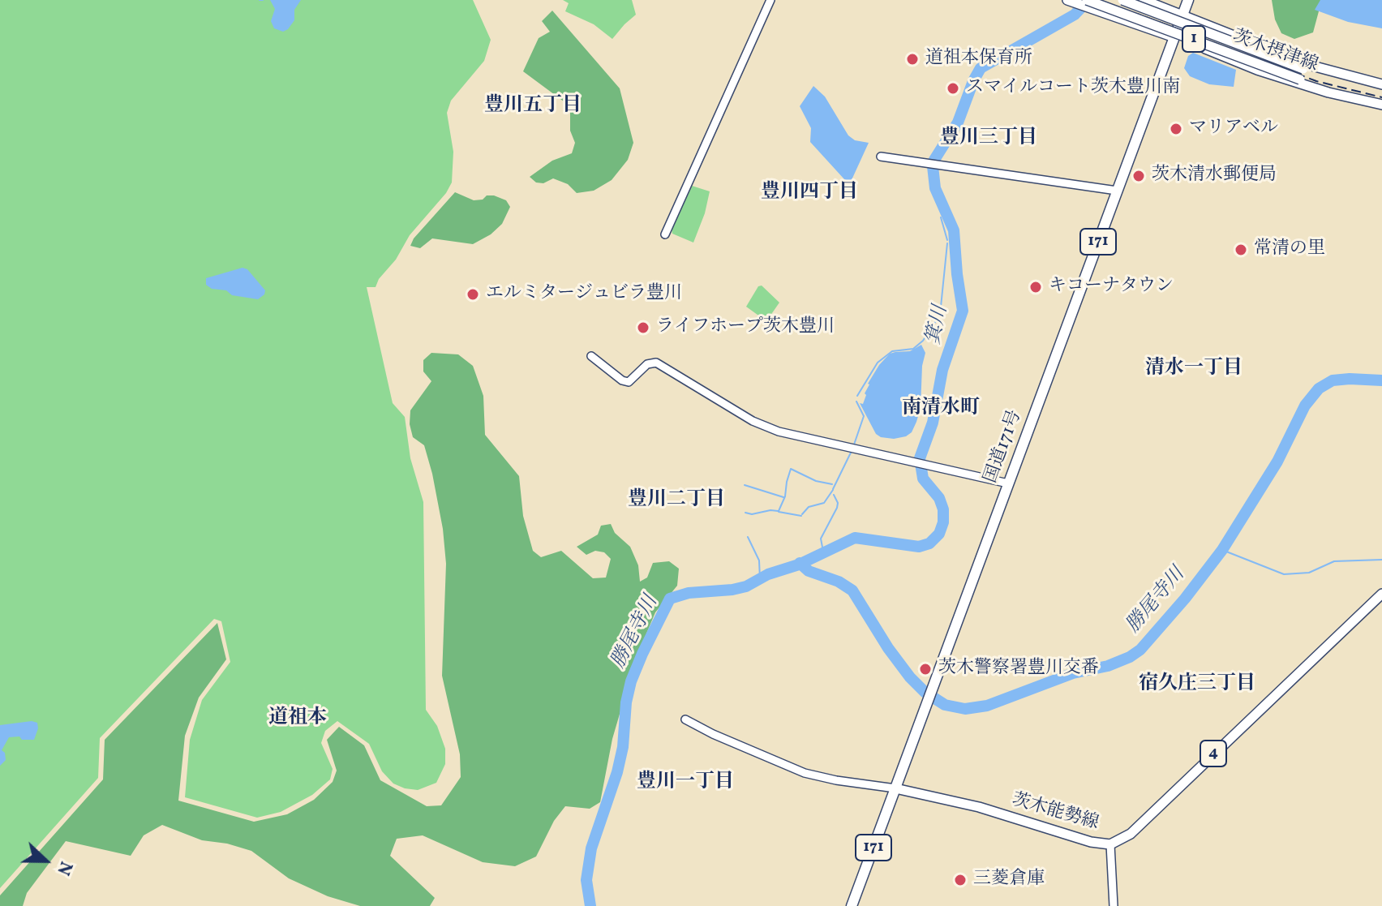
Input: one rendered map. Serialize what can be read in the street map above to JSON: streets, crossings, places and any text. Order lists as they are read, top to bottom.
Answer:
{
  "streets": {
    "highway": ["171", "国道171号"],
    "main road": [
      "1",
      "茨木摂津線",
      "4",
      "茨木能勢線"
    ]
  },
  "crossings": [
    ["1", "茨木摂津線"],
    ["1", "国道171号"],
    ["国道171号", "茨木能勢線"]
  ],
  "districts": [
    "豊川五丁目",
    "豊川三丁目",
    "豊川四丁目",
    "清水一丁目",
    "南清水町",
    "豊川二丁目",
    "宿久庄三丁目",
    "道祖本",
    "豊川一丁目"
  ],
  "water": ["箕川", "勝尾寺川"],
  "places": [
    "道祖本保育所",
    "スマイルコート茨木豊川南",
    "マリアベル",
    "茨木清水郵便局",
    "常清の里",
    "キコーナタウン",
    "エルミタージュビラ豊川",
    "ライフホープ茨木豊川",
    "茨木警察署豊川交番",
    "三菱倉庫"
  ],
  "north": "right"
}
